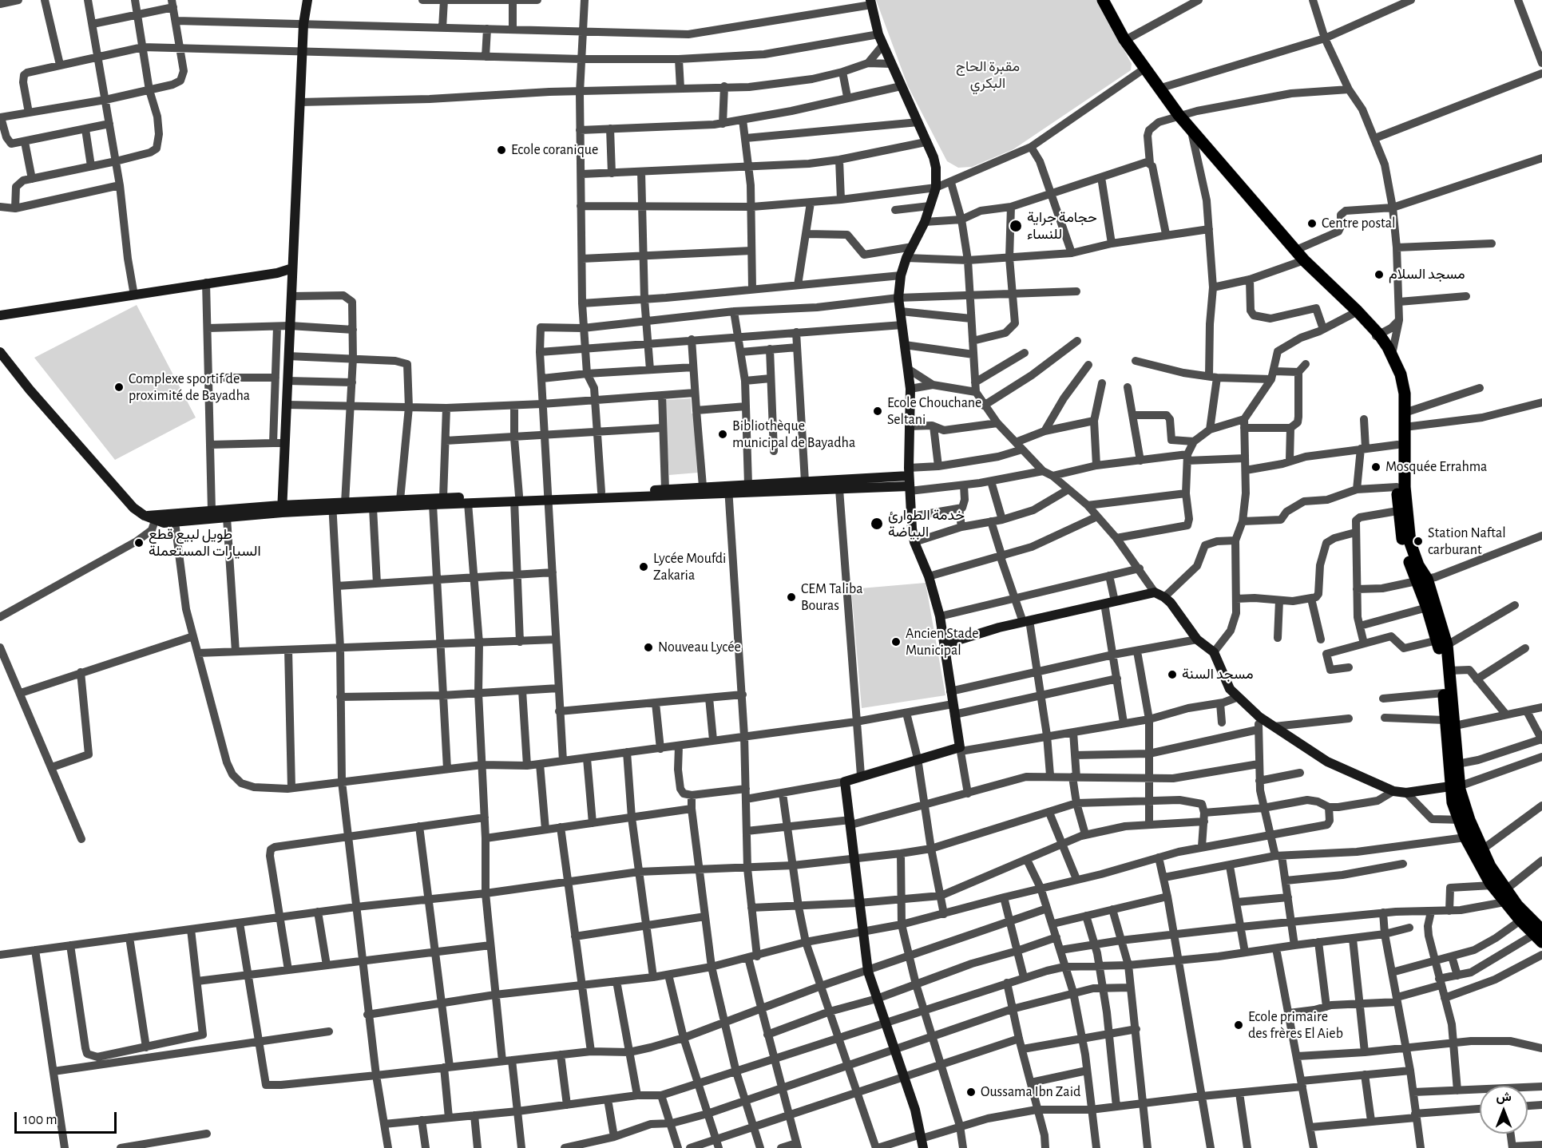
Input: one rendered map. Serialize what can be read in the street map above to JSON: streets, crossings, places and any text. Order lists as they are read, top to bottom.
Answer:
{
  "parks": ["مقبرة الحاج البكري"],
  "places": [
    "Ecole coranique",
    "Centre postal",
    "حجامة جراية للنساء",
    "مسجد السلام",
    "Complexe sportif de proximité de Bayadha",
    "Ecole Chouchane Seltani",
    "Bibliothèque municipal de Bayadha",
    "Mosquée Errahma",
    "خدمة الطوارئ البياضة",
    "Station Naftal carburant",
    "طويل لبيع قطع السيارات المستعملة",
    "Lycée Moufdi Zakaria",
    "CEM Taliba Bouras",
    "Ancien Stade Municipal",
    "Nouveau Lycée",
    "مسجد السنة",
    "Ecole primaire des frères El Aieb",
    "Oussama Ibn Zaid"
  ],
  "scale_bar": "100 m",
  "north": "top"
}
